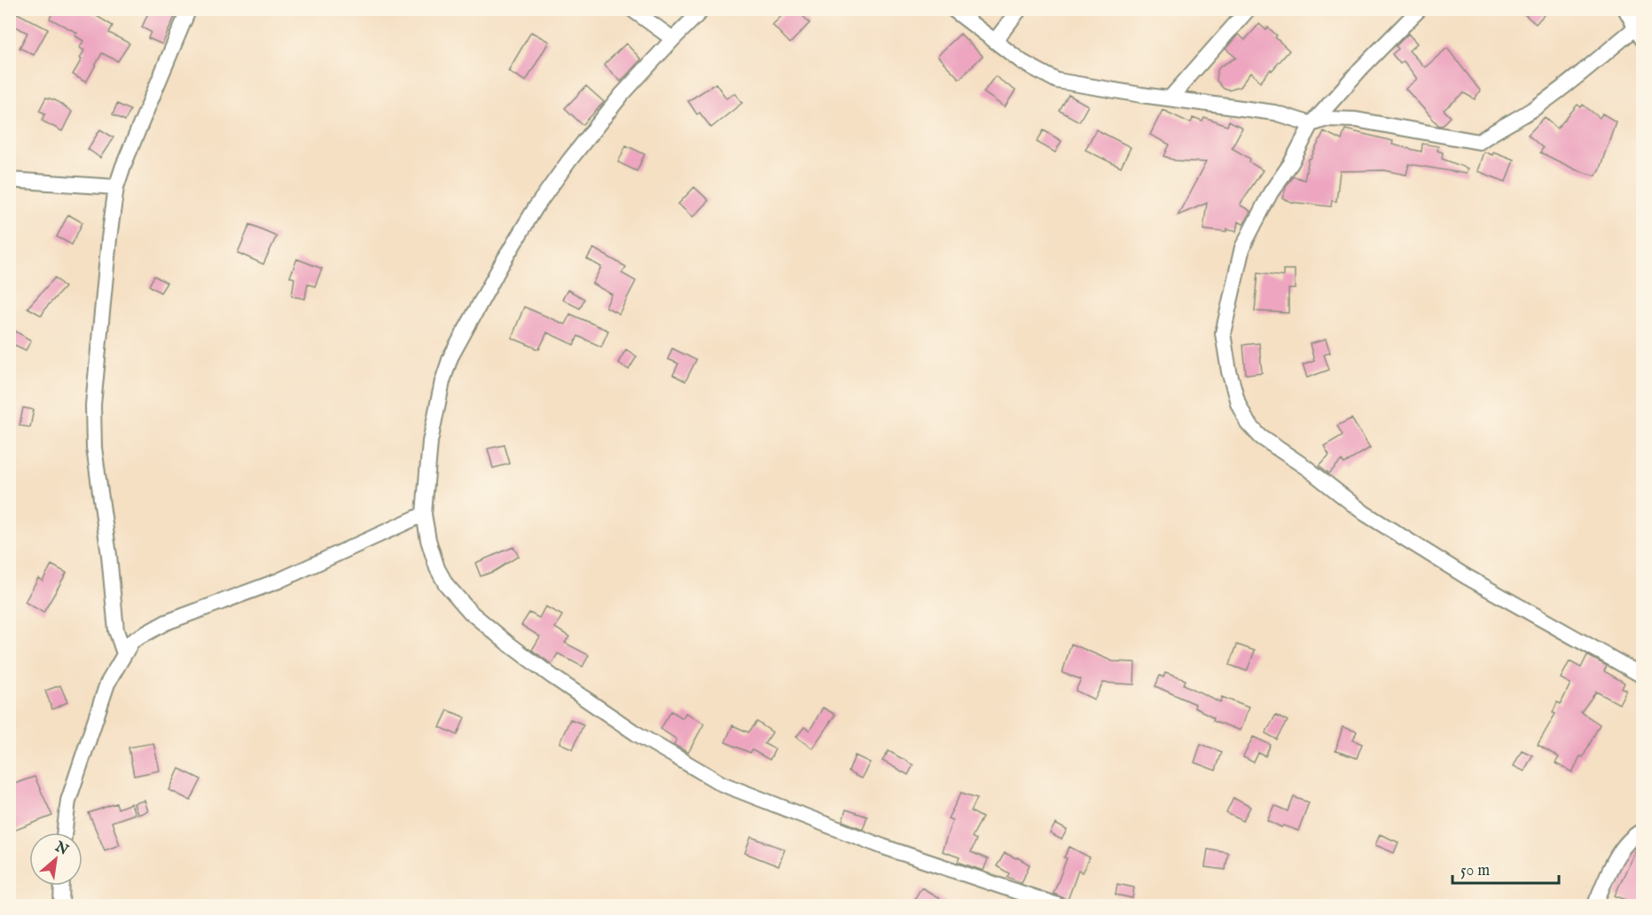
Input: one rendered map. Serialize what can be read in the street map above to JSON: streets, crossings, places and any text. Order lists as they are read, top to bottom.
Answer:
{
  "scale_bar": "50 m",
  "north": "top right"
}
